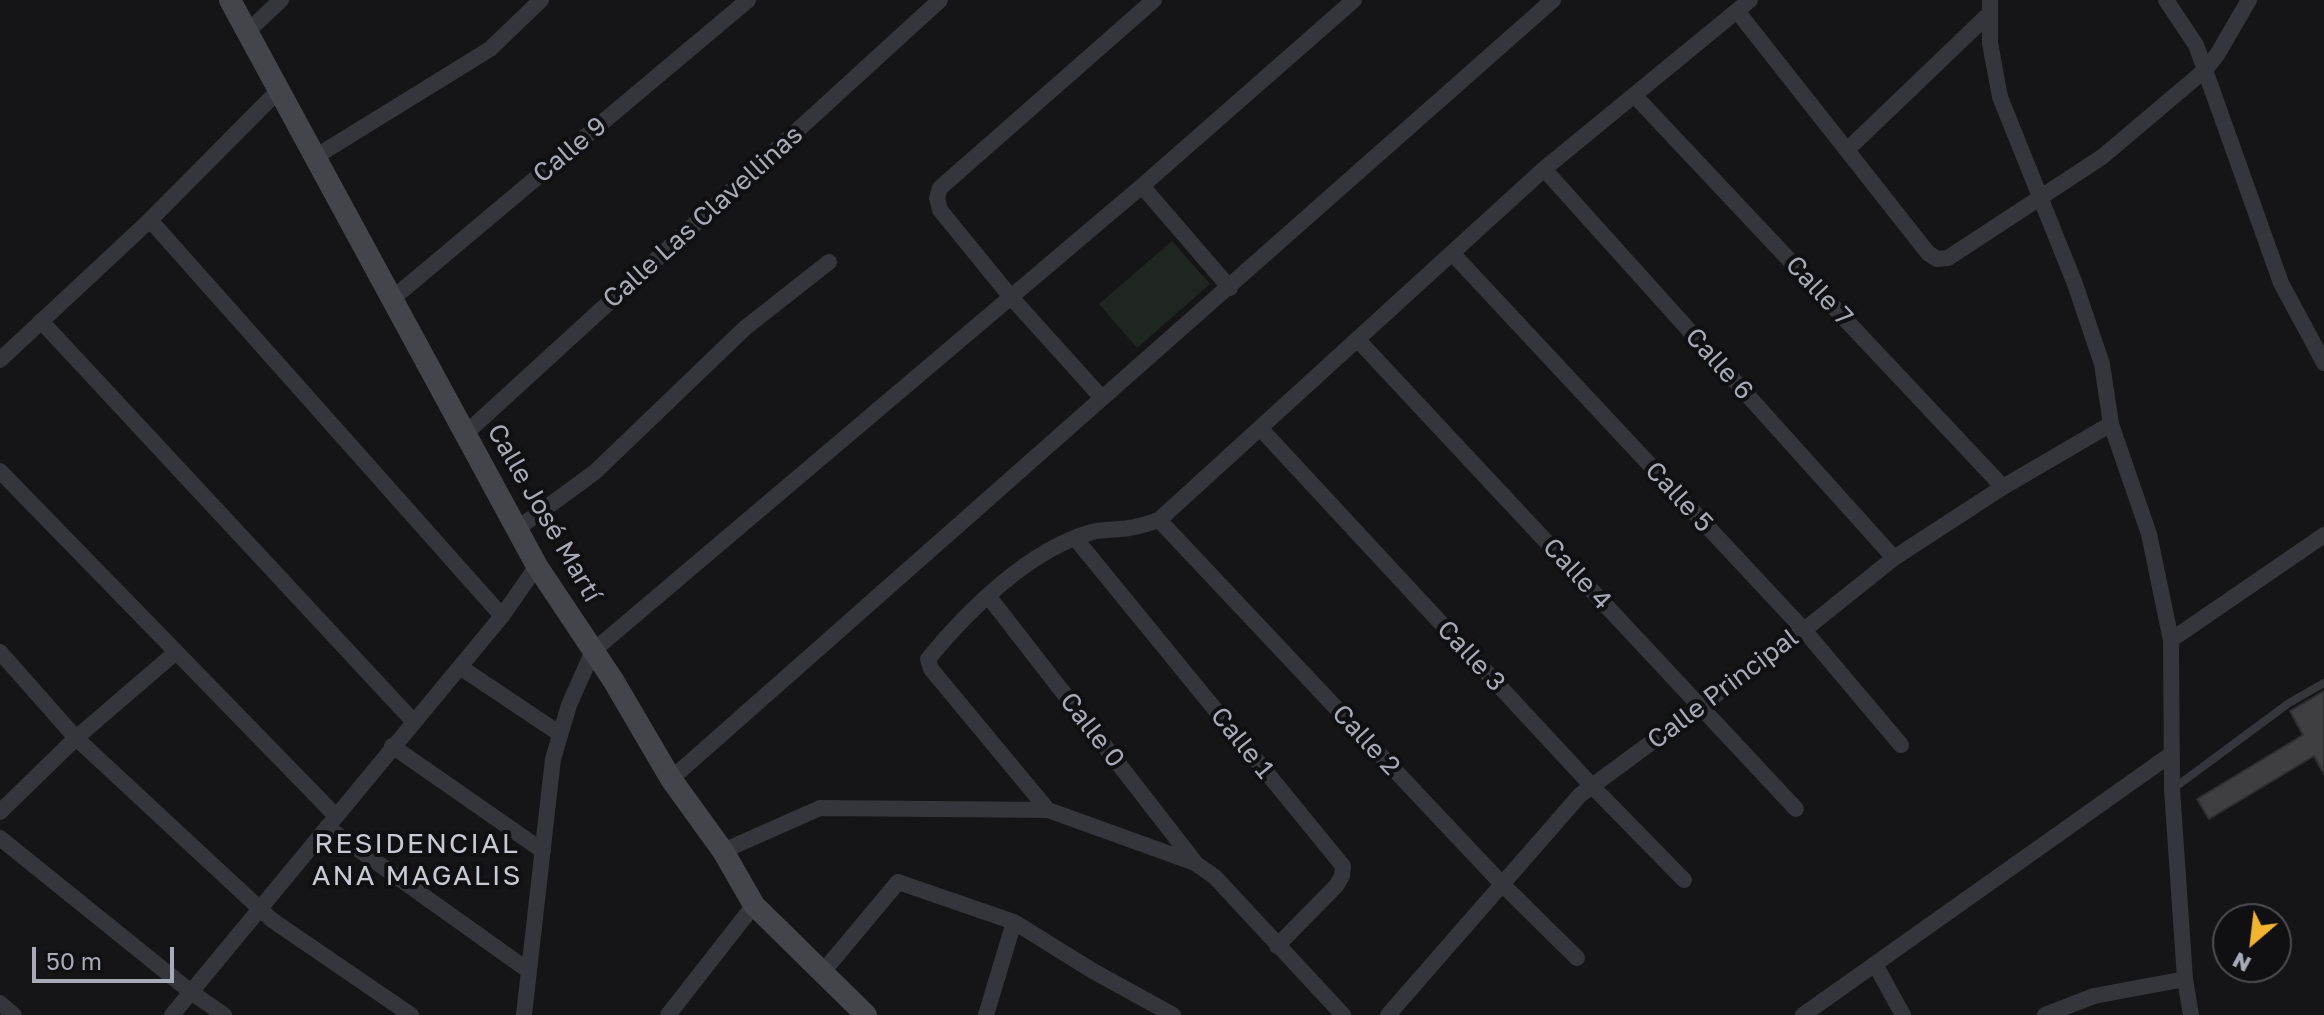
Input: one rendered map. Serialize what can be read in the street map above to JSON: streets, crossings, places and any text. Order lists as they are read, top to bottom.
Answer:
{
  "streets": {
    "main road": ["Calle José Martí"],
    "street": [
      "Calle 9",
      "Calle Las Clavellinas",
      "Calle 7",
      "Calle 6",
      "Calle 5",
      "Calle 4",
      "Calle 3",
      "Calle Principal",
      "Calle 0",
      "Calle 2",
      "Calle 1"
    ]
  },
  "crossings": [
    ["Calle 9", "Calle José Martí"],
    ["Calle Las Clavellinas", "Calle José Martí"],
    ["Calle 7", "Calle Principal"],
    ["Calle 6", "Calle Principal"],
    ["Calle 5", "Calle Principal"],
    ["Calle 4", "Calle Principal"],
    ["Calle 3", "Calle Principal"],
    ["Calle Principal", "Calle 2"]
  ],
  "districts": ["RESIDENCIAL ANA MAGALIS"],
  "scale_bar": "50 m",
  "north": "bottom left"
}
